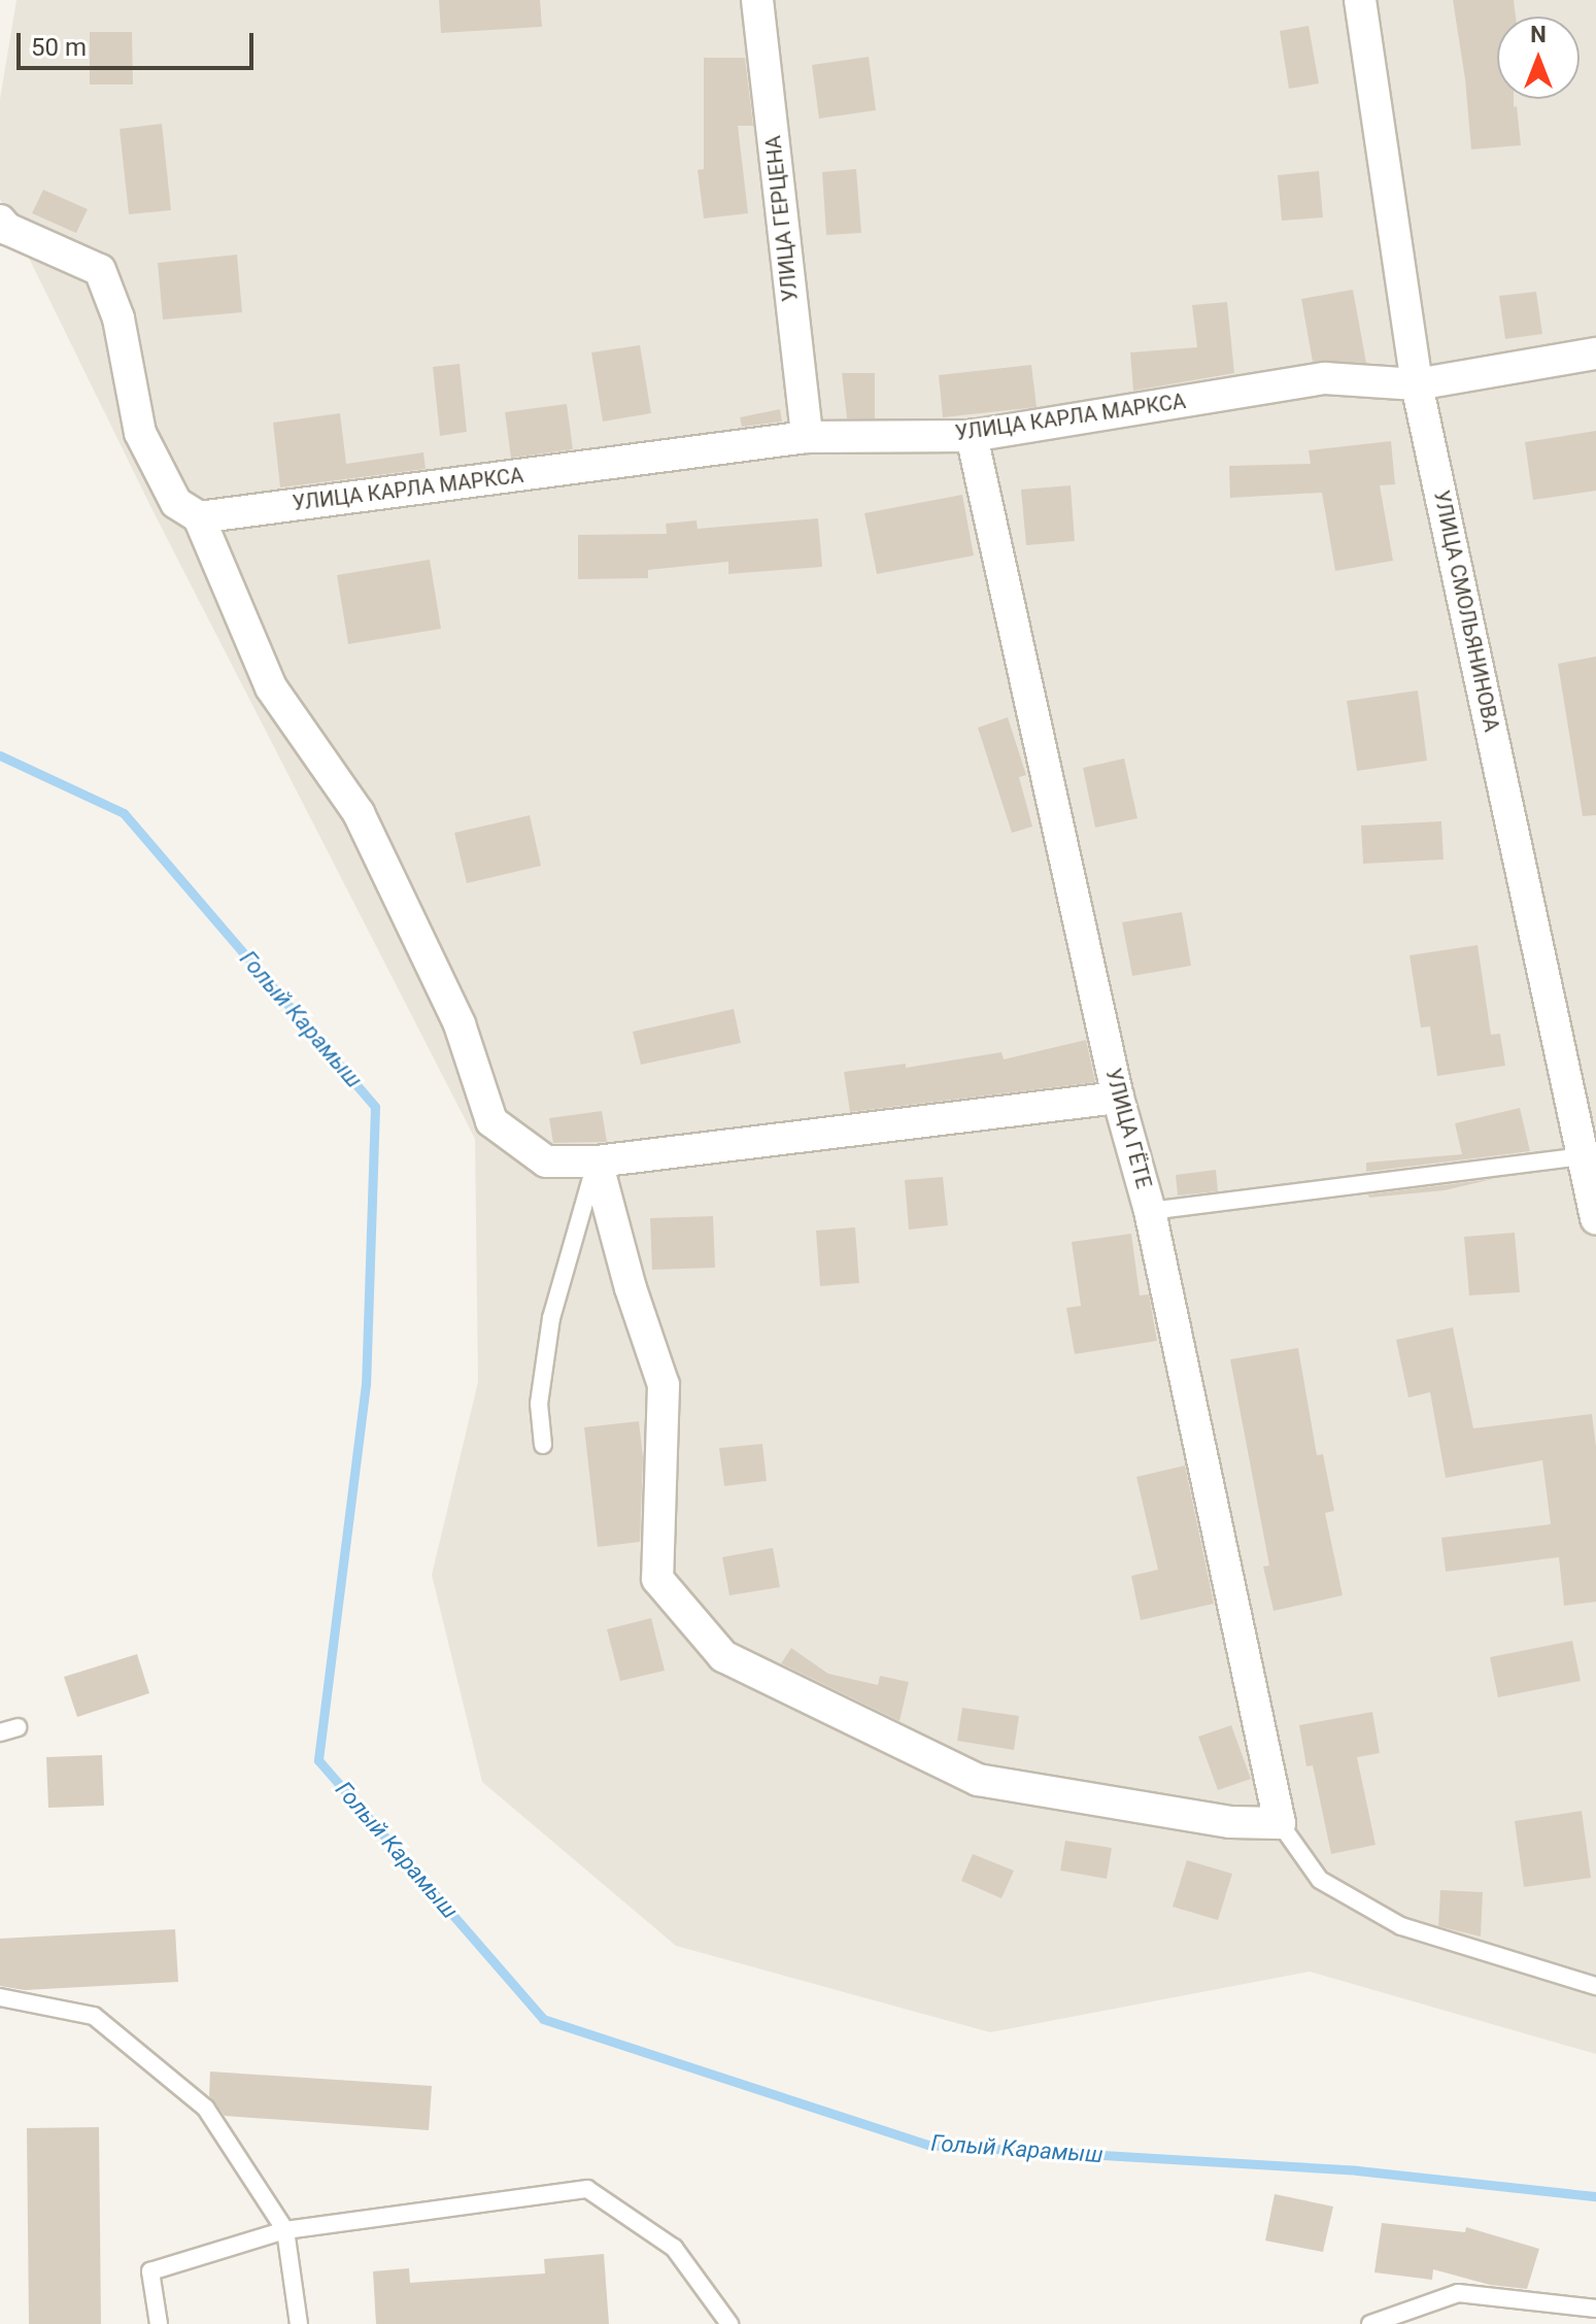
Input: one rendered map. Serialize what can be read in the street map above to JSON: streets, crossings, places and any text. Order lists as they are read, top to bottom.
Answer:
{
  "streets": {
    "street": [
      "УЛИЦА ГЕРЦЕНА",
      "УЛИЦА КАРЛА МАРКСА",
      "УЛИЦА СМОЛЬЯНИНОВА",
      "УЛИЦА ГЁТЕ"
    ]
  },
  "crossings": [
    ["УЛИЦА ГЕРЦЕНА", "УЛИЦА КАРЛА МАРКСА"],
    ["УЛИЦА КАРЛА МАРКСА", "УЛИЦА СМОЛЬЯНИНОВА"],
    ["УЛИЦА КАРЛА МАРКСА", "УЛИЦА ГЁТЕ"]
  ],
  "water": ["Голый Карамыш"],
  "scale_bar": "50 m",
  "north": "top"
}
